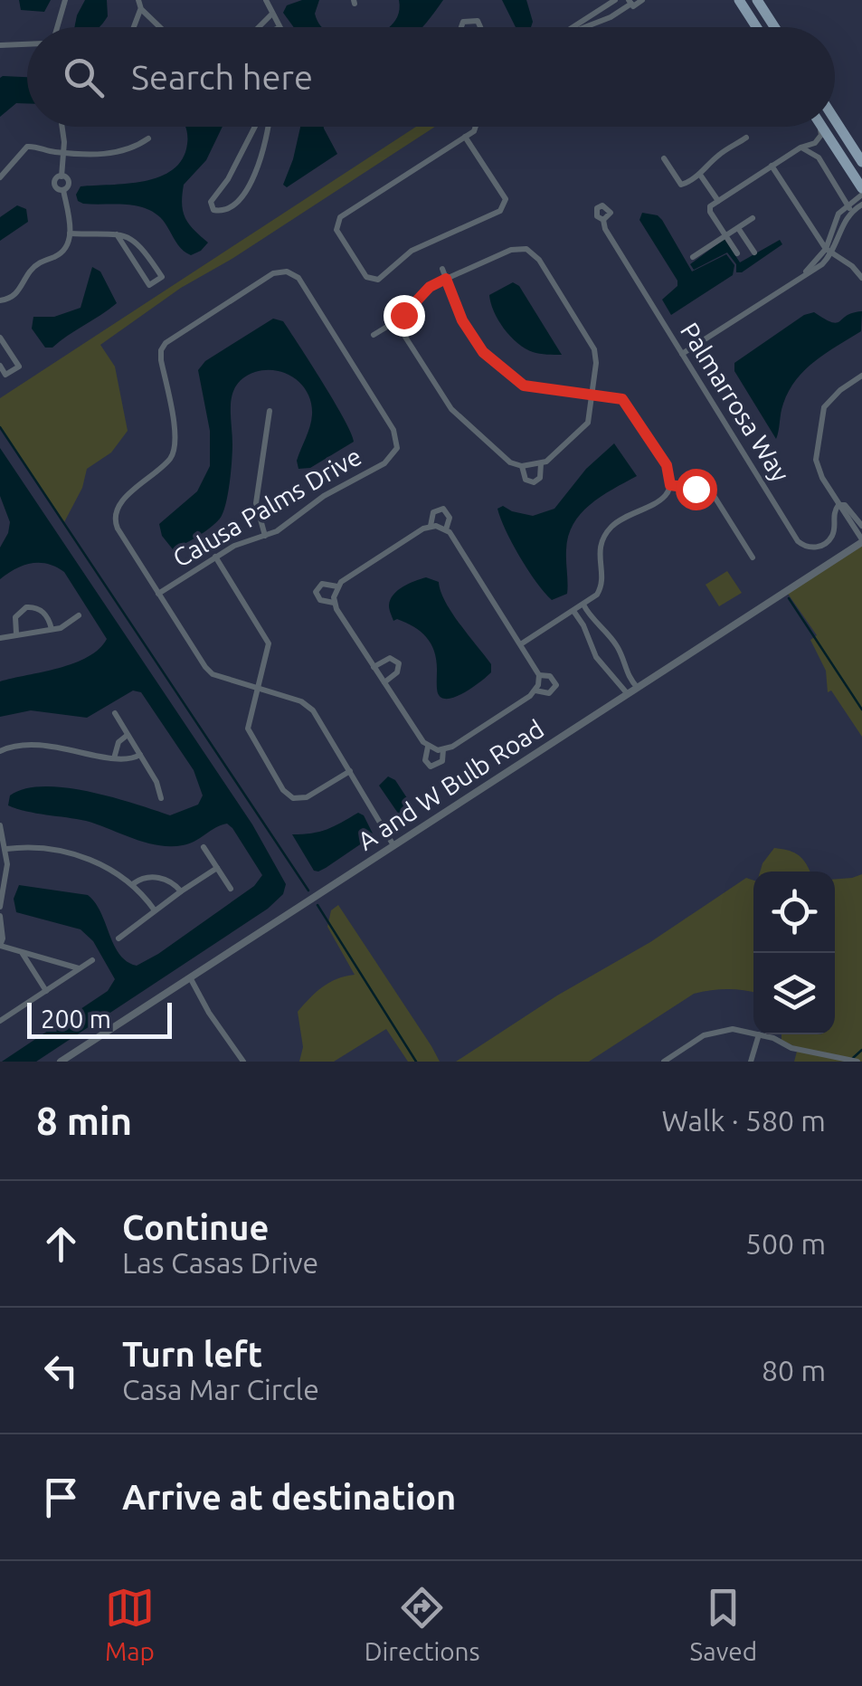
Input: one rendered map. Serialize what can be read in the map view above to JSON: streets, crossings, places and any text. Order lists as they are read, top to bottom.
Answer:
{
  "streets": {
    "street": ["Palmarrosa Way", "Calusa Palms Drive", "A and W Bulb Road"]
  },
  "crossings": [
    ["Calusa Palms Drive", "A and W Bulb Road"]
  ],
  "scale_bar": "200 m",
  "page": {
    "search": "Search here",
    "scale": "200 m",
    "heading": ["8 min", "Walk · 580 m"],
    "list": [
      ["Continue", "Las Casas Drive", "500 m"],
      ["Turn left", "Casa Mar Circle", "80 m"],
      "Arrive at destination"
    ],
    "nav": ["Map", "Directions", "Saved"]
  }
}
